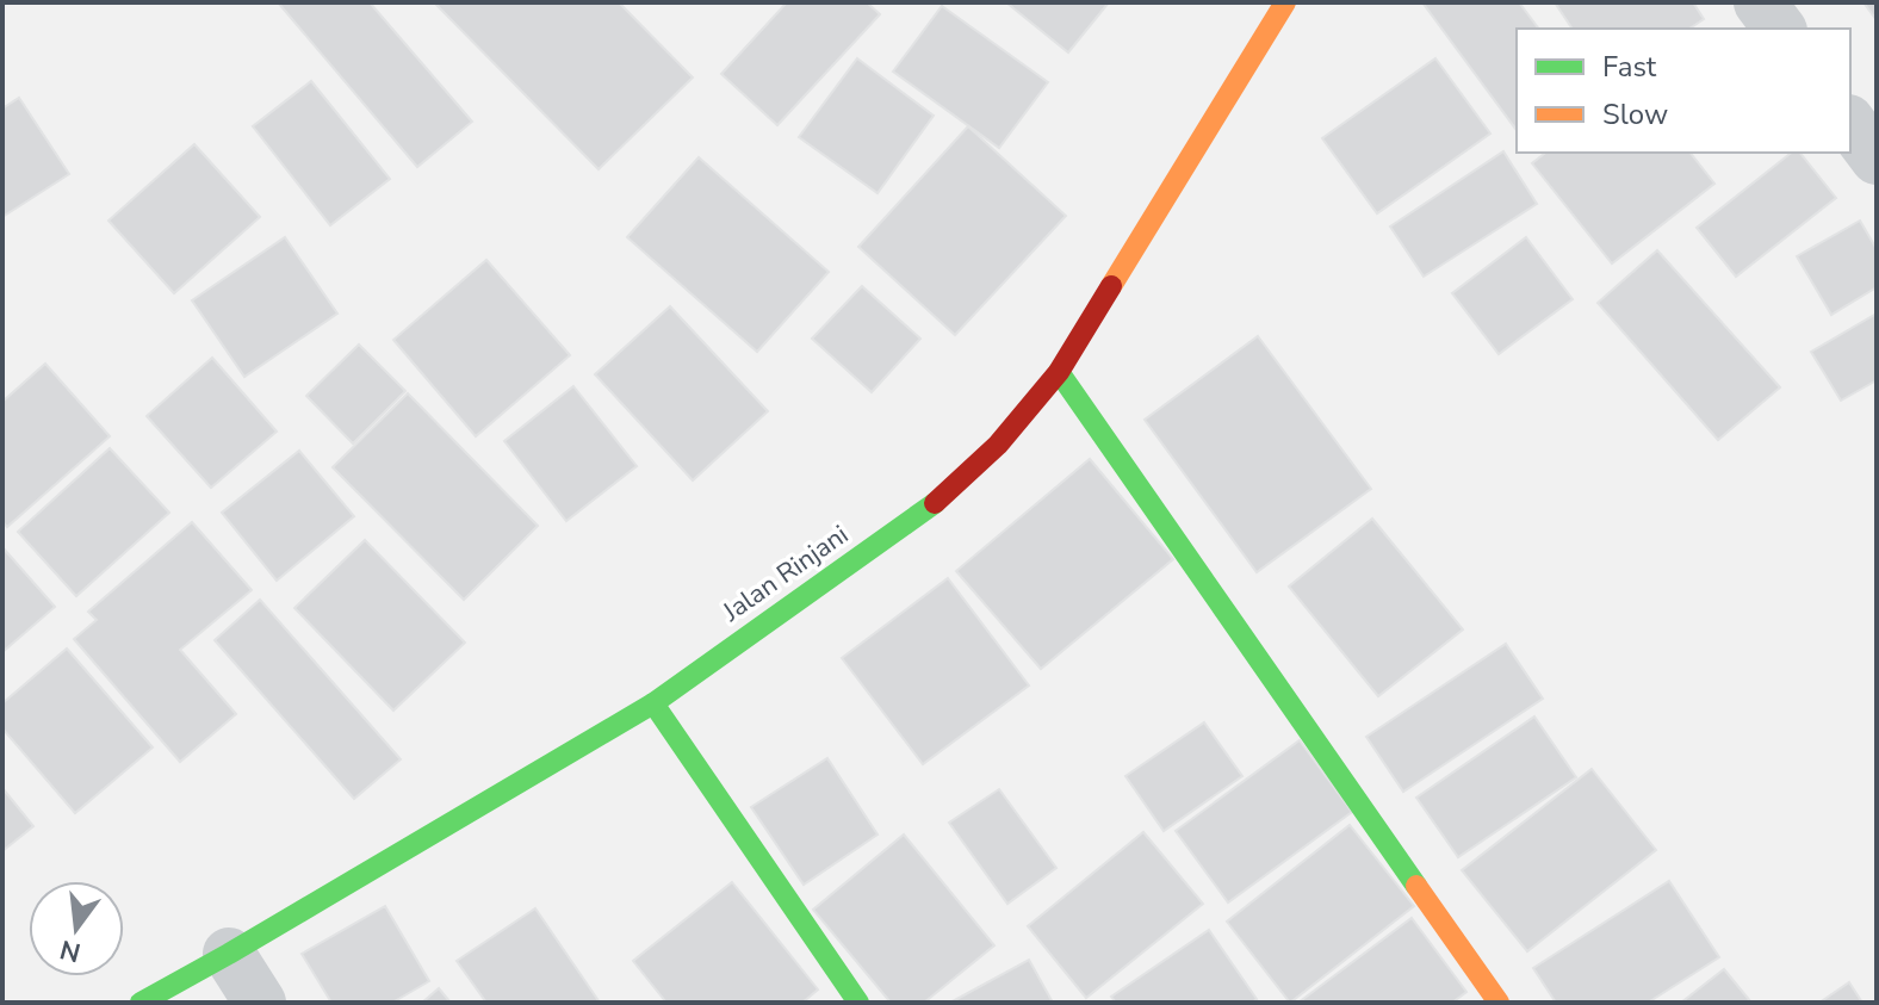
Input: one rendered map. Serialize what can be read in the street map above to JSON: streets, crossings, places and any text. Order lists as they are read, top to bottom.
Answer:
{
  "streets": {
    "street": ["Jalan Rinjani"]
  },
  "legend": ["Fast", "Slow"],
  "north": "bottom"
}
